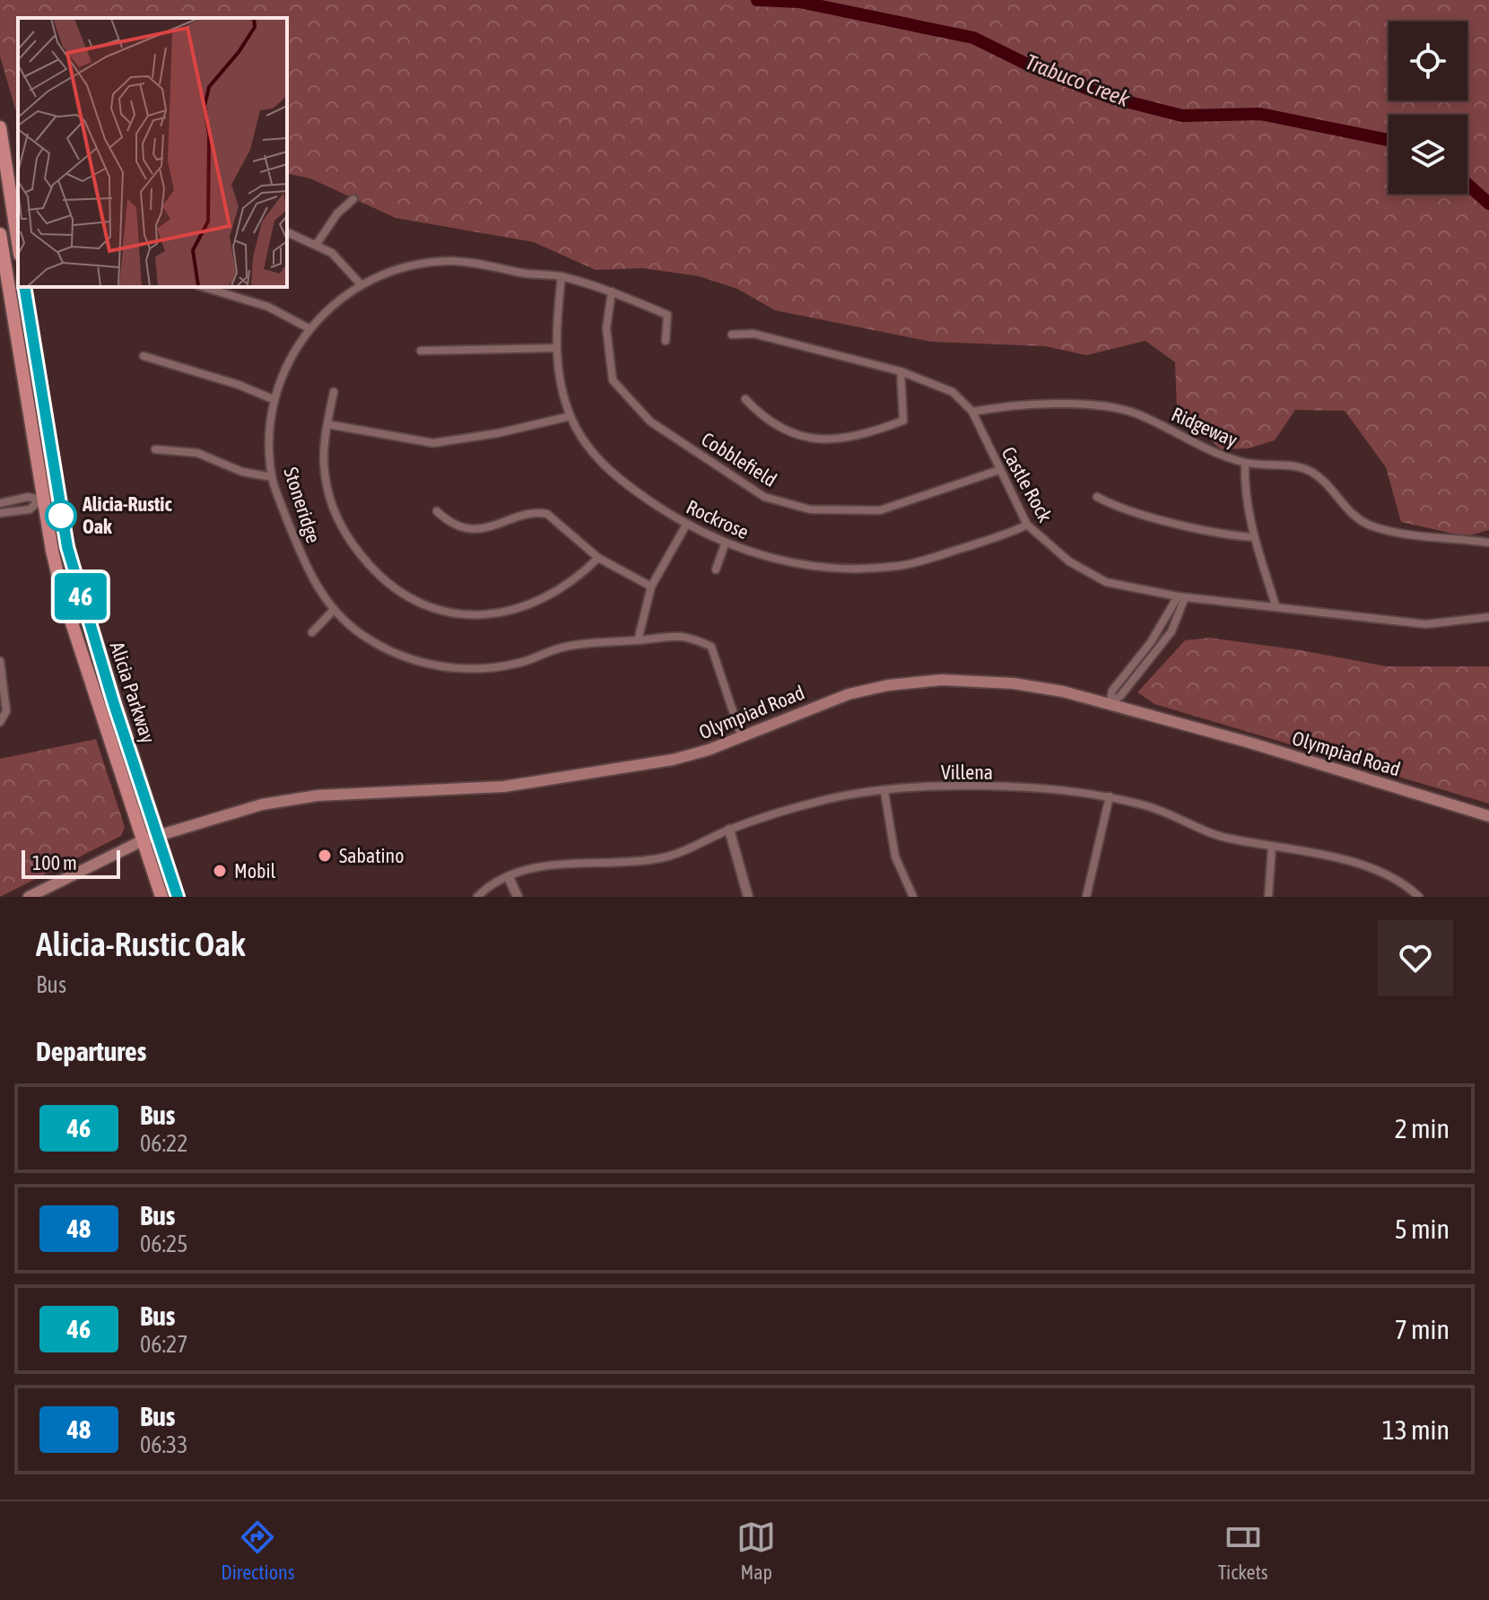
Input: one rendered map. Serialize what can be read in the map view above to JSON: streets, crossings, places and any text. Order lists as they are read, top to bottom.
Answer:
{
  "streets": {
    "main road": ["Alicia Parkway", "Olympiad Road"],
    "street": [
      "Ridgeway",
      "Cobblefield",
      "Castle Rock",
      "Stoneridge",
      "Rockrose",
      "Villena"
    ]
  },
  "crossings": [
    ["Ridgeway", "Castle Rock"],
    ["Cobblefield", "Castle Rock"],
    ["Cobblefield", "Stoneridge"],
    ["Castle Rock", "Rockrose"],
    ["Stoneridge", "Rockrose"],
    ["Stoneridge", "Olympiad Road"],
    ["Alicia Parkway", "Olympiad Road"]
  ],
  "water": ["Trabuco Creek"],
  "places": ["Alicia-Rustic Oak", "Sabatino", "Mobil"],
  "lines": ["bus line 46"],
  "scale_bar": "100 m",
  "page": {
    "on_map": "46",
    "scale": "100 m",
    "heading": [
      ["Alicia-Rustic Oak", "Bus"],
      "Departures"
    ],
    "list": [
      {
        "mark": "46",
        "name": "Bus",
        "note": "06:22",
        "value": "2 min"
      },
      {
        "mark": "48",
        "name": "Bus",
        "note": "06:25",
        "value": "5 min"
      },
      {
        "mark": "46",
        "name": "Bus",
        "note": "06:27",
        "value": "7 min"
      },
      {
        "mark": "48",
        "name": "Bus",
        "note": "06:33",
        "value": "13 min"
      }
    ],
    "tabs": ["Directions", "Map", "Tickets"]
  }
}
